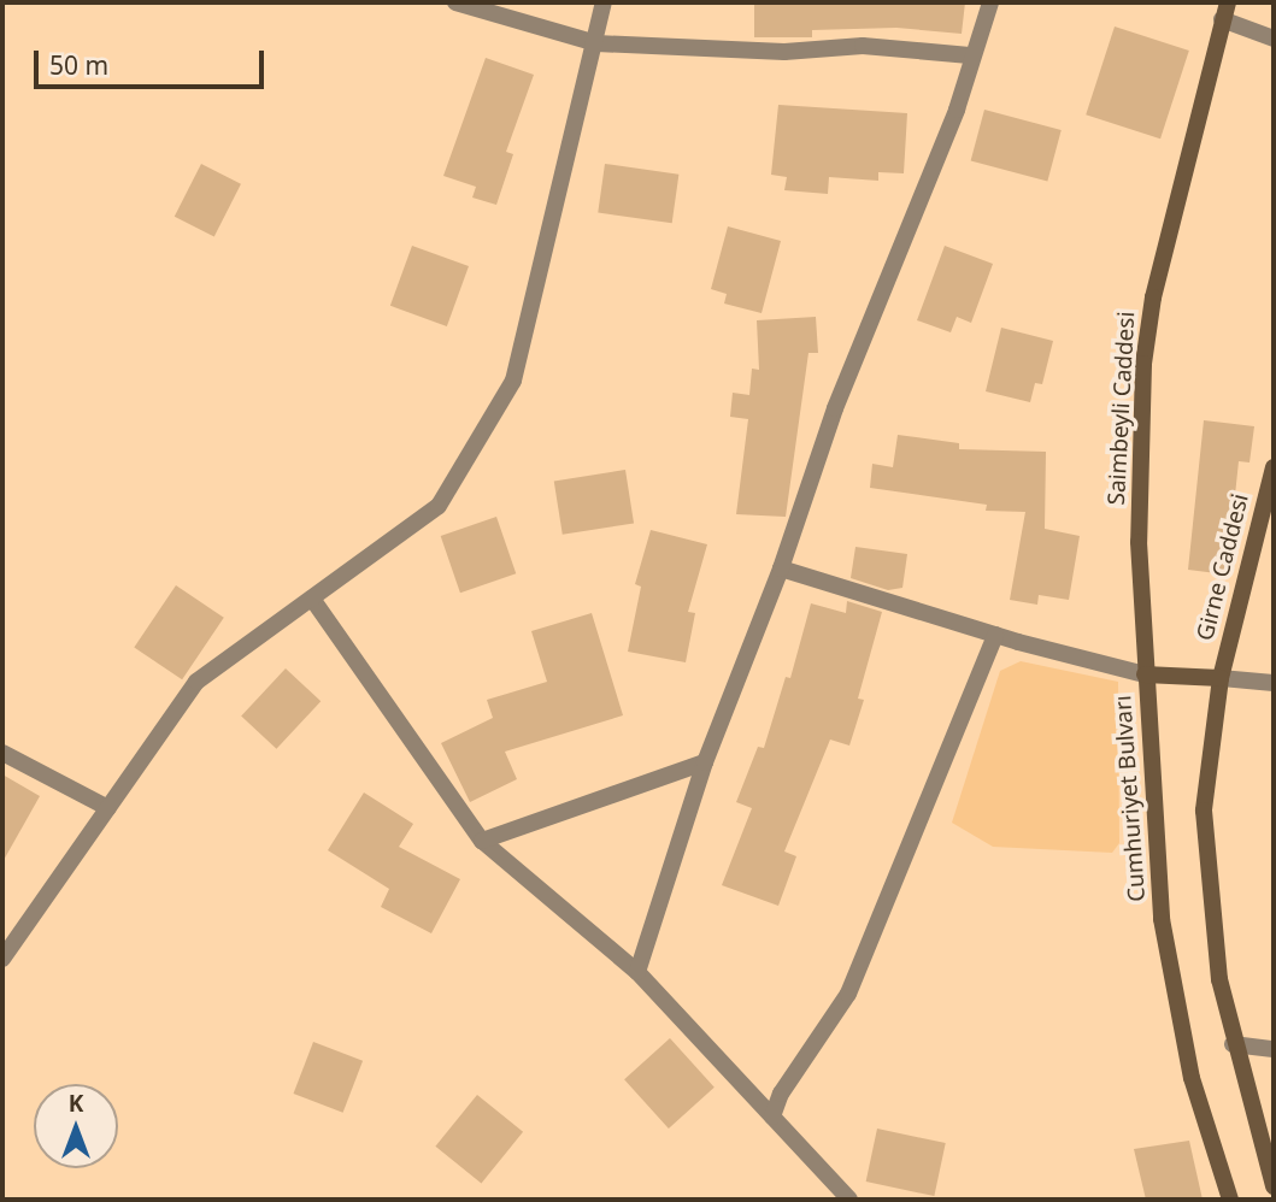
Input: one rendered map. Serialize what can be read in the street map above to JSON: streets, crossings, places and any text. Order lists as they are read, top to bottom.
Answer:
{
  "streets": {
    "main road": ["Saimbeyli Caddesi", "Girne Caddesi", "Cumhuriyet Bulvarı"]
  },
  "crossings": [
    ["Saimbeyli Caddesi", "Cumhuriyet Bulvarı"],
    ["Girne Caddesi", "Cumhuriyet Bulvarı"]
  ],
  "scale_bar": "50 m",
  "north": "top"
}
